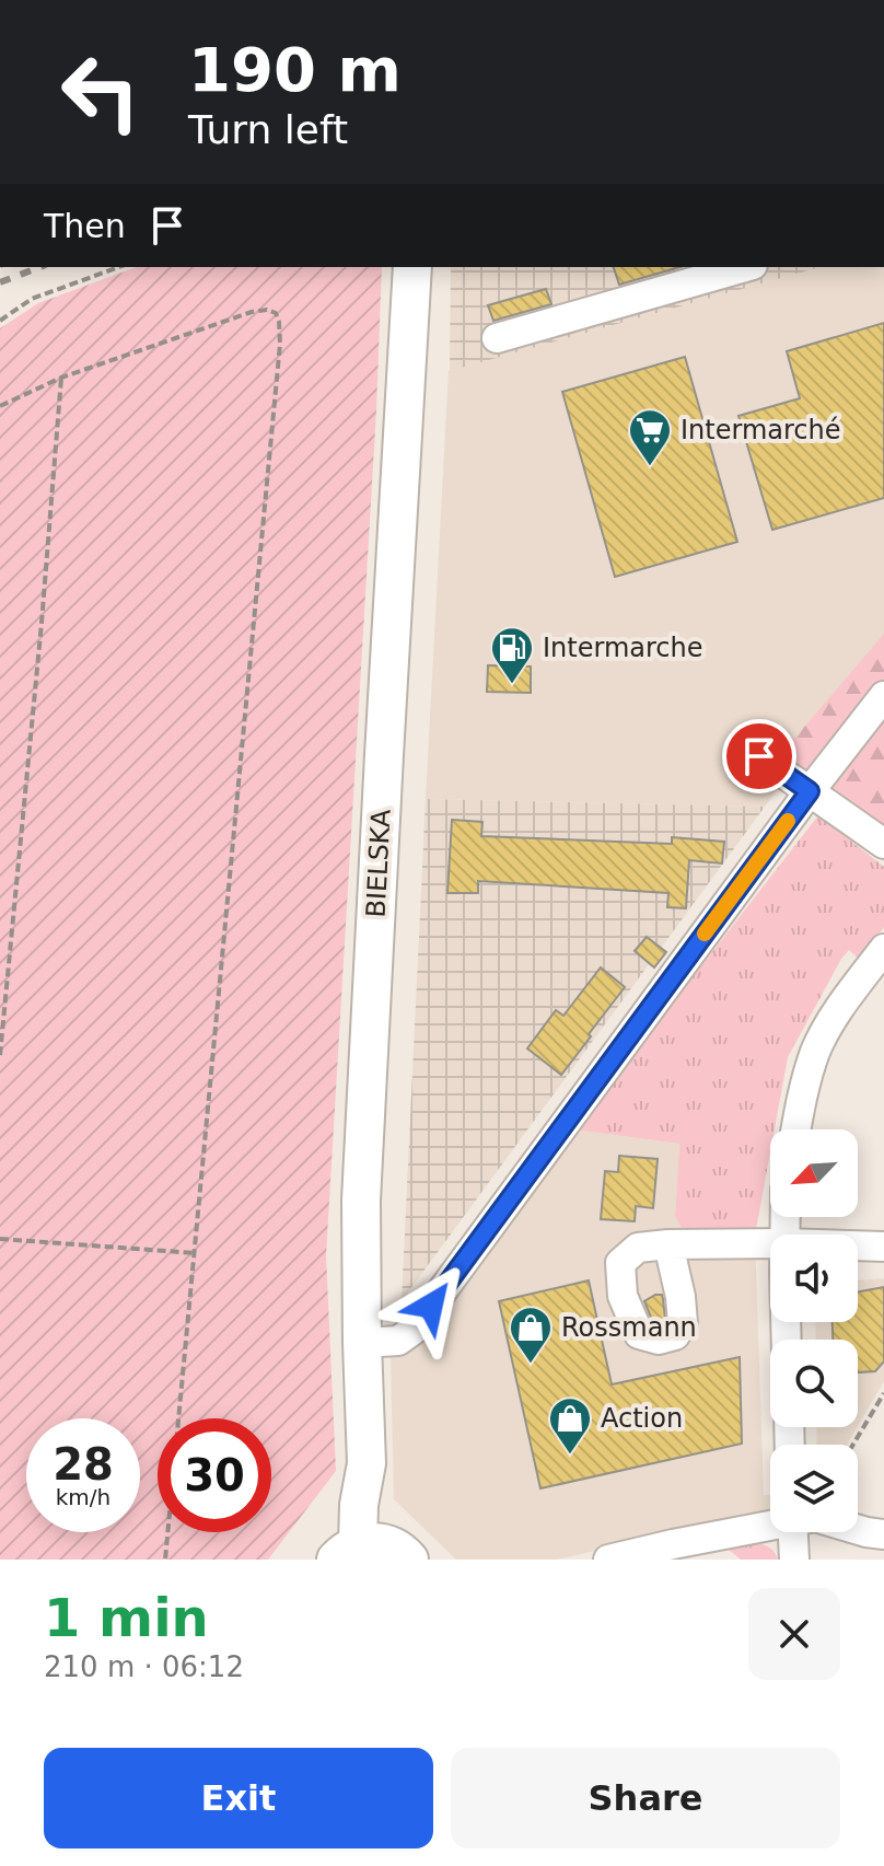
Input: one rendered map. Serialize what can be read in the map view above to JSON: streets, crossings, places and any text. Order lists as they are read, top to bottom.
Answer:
{
  "streets": {
    "main road": ["BIELSKA"]
  },
  "places": {
    "supermarket": ["Intermarché"],
    "fuel station": ["Intermarche"],
    "shop": ["Rossmann", "Action"]
  },
  "north": "bottom left",
  "page": {
    "turn": ["190 m", "Turn left"],
    "then": "Then",
    "speed": "28 km/h",
    "limit": "30",
    "heading": ["1 min", "210 m · 06:12"],
    "buttons": ["Exit", "Share"]
  }
}
